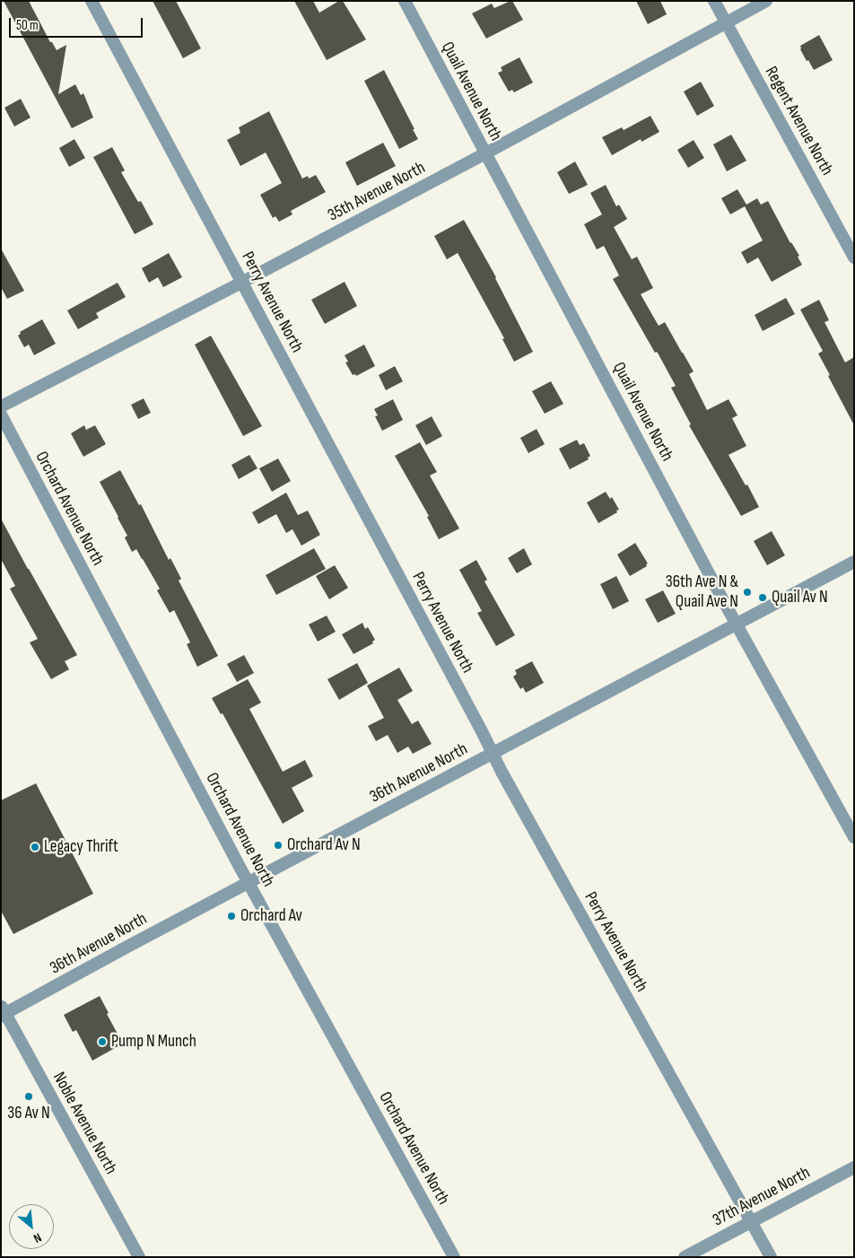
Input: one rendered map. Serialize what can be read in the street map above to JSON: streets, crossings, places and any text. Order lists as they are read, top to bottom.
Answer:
{
  "streets": {
    "street": [
      "Quail Avenue North",
      "Regent Avenue North",
      "35th Avenue North",
      "Perry Avenue North",
      "Orchard Avenue North",
      "36th Avenue North",
      "Noble Avenue North",
      "37th Avenue North"
    ]
  },
  "crossings": [
    ["Quail Avenue North", "35th Avenue North"],
    ["Quail Avenue North", "36th Avenue North"],
    ["Regent Avenue North", "35th Avenue North"],
    ["35th Avenue North", "Perry Avenue North"],
    ["Perry Avenue North", "36th Avenue North"],
    ["Perry Avenue North", "37th Avenue North"],
    ["Orchard Avenue North", "36th Avenue North"],
    ["36th Avenue North", "Noble Avenue North"]
  ],
  "places": [
    "36th Ave N & Quail Ave N",
    "Quail Av N",
    "Orchard Av N",
    "Legacy Thrift",
    "Orchard Av",
    "Pump N Munch",
    "36 Av N"
  ],
  "scale_bar": "50 m",
  "north": "bottom right"
}
